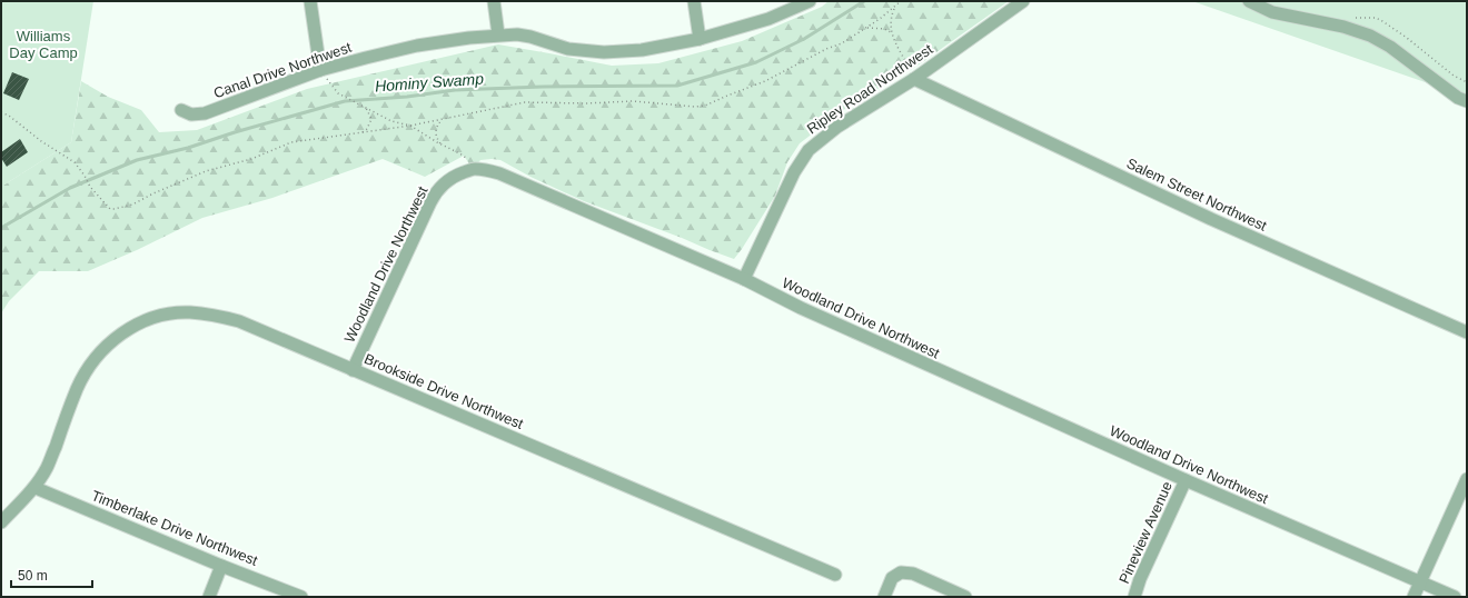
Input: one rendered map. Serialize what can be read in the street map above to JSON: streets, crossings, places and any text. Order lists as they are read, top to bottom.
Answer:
{
  "streets": {
    "street": [
      "Canal Drive Northwest",
      "Ripley Road Northwest",
      "Salem Street Northwest",
      "Woodland Drive Northwest",
      "Brookside Drive Northwest",
      "Timberlake Drive Northwest",
      "Pineview Avenue"
    ]
  },
  "crossings": [
    ["Ripley Road Northwest", "Salem Street Northwest"],
    ["Ripley Road Northwest", "Woodland Drive Northwest"],
    ["Woodland Drive Northwest", "Brookside Drive Northwest"],
    ["Woodland Drive Northwest", "Pineview Avenue"],
    ["Brookside Drive Northwest", "Timberlake Drive Northwest"]
  ],
  "water": ["Hominy Swamp"],
  "parks": ["Williams Day Camp"],
  "scale_bar": "50 m"
}
